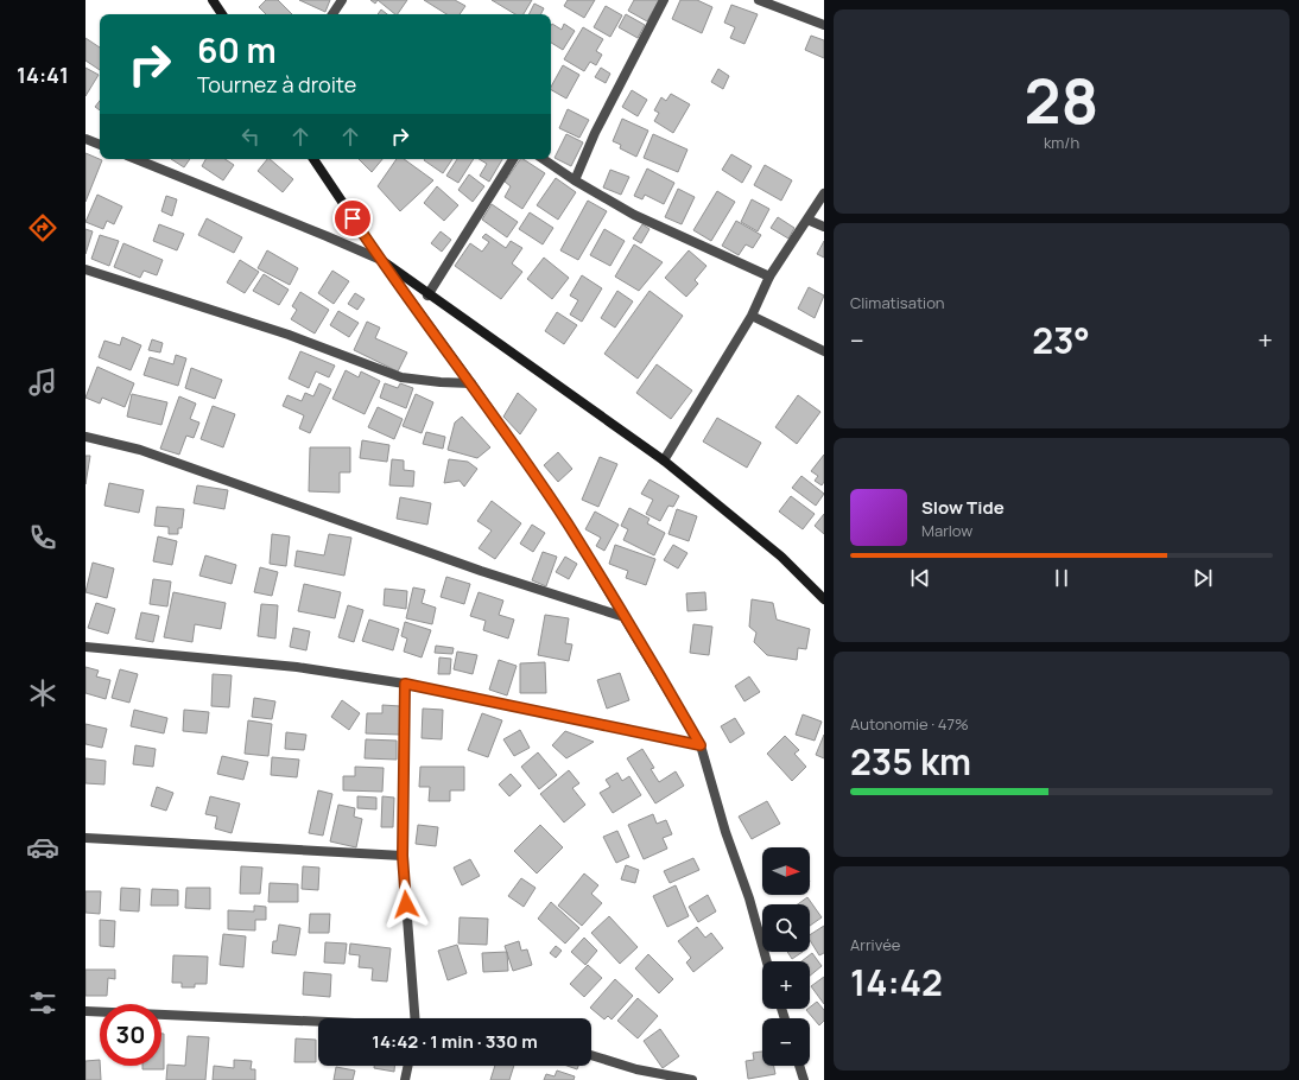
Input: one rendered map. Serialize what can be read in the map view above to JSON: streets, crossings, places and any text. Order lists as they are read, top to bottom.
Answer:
{
  "north": "right",
  "page": {
    "tabs": "14:41",
    "tile": [
      ["28", "km/h"],
      "Climatisation",
      ["Autonomie · 47%", "235 km"],
      ["Arrivée", "14:42"]
    ],
    "turn": ["60 m", "Tournez à droite"],
    "heat": ["−", "23°", "+"],
    "song": ["Slow Tide", "Marlow"],
    "map_buttons": ["+", "−"],
    "limit": "30",
    "trip": "14:42 · 1 min · 330 m"
  }
}
